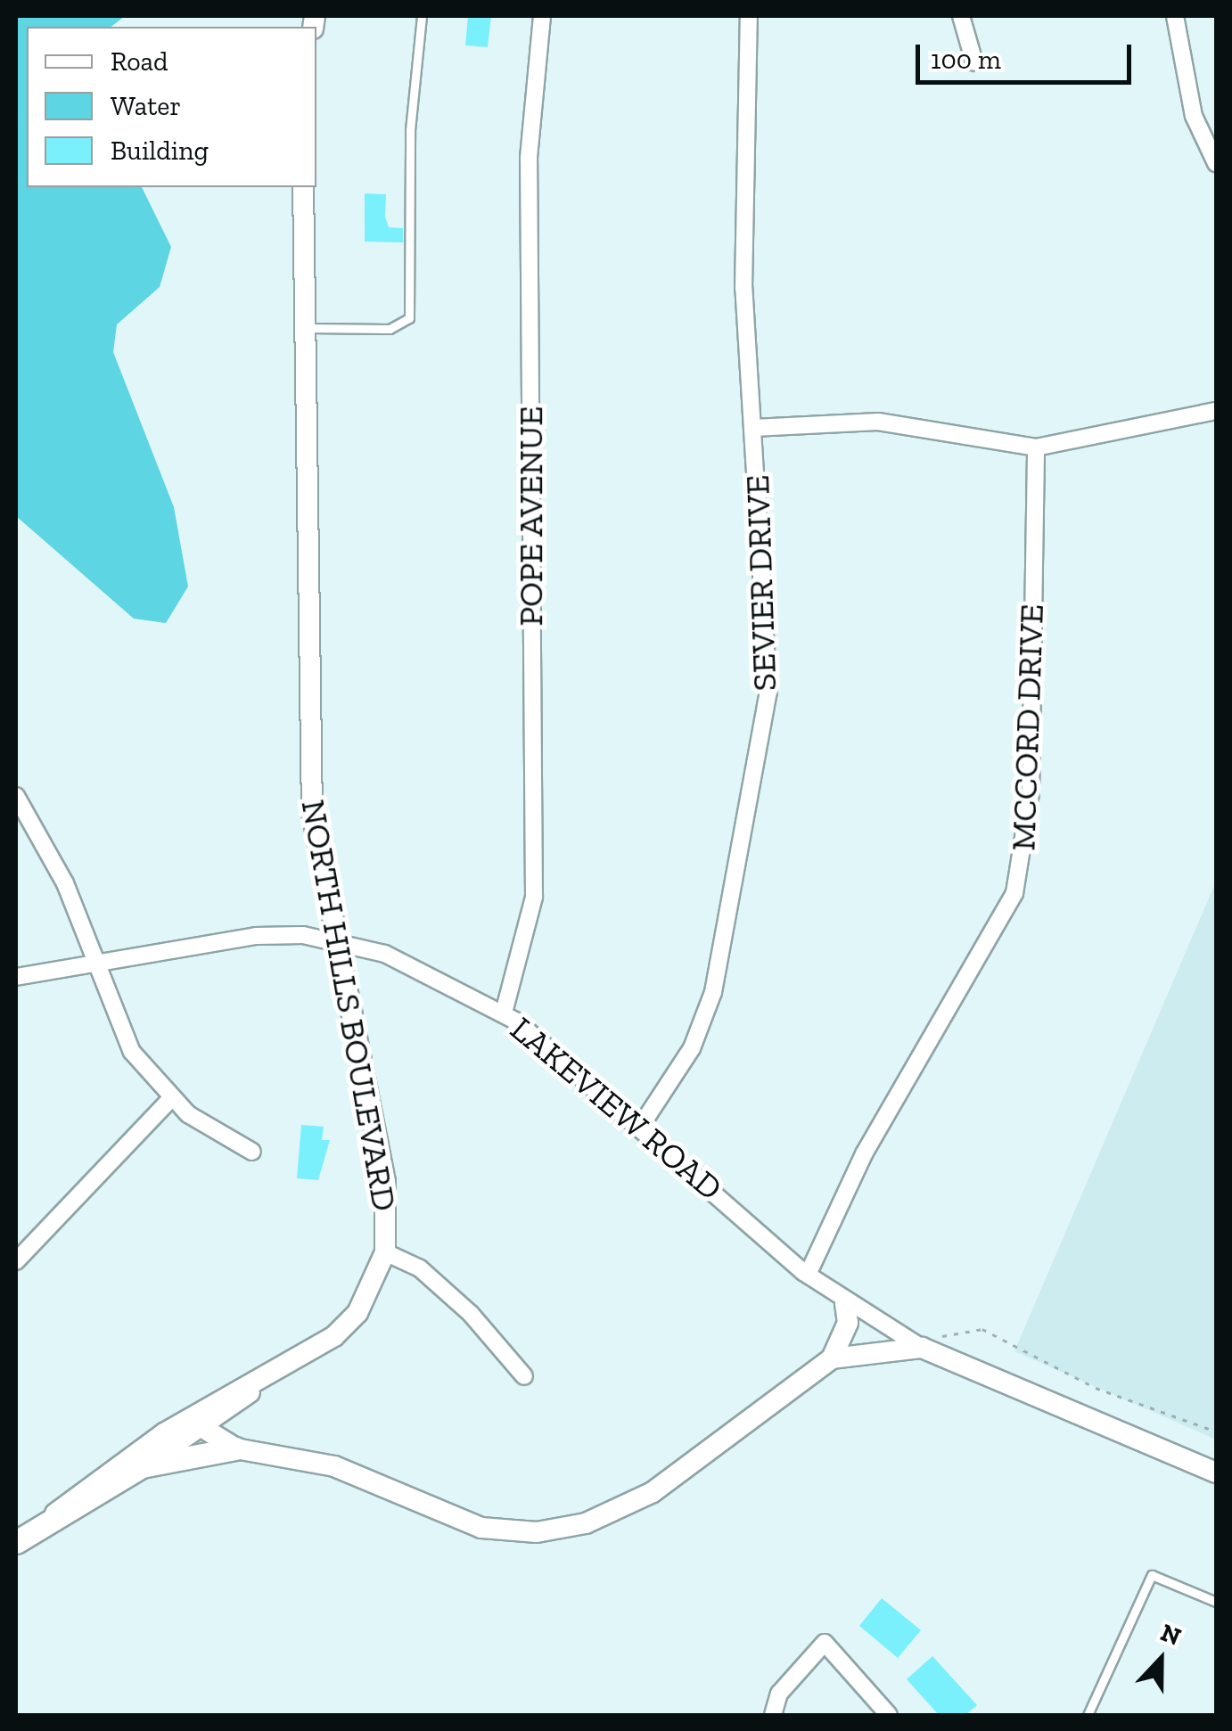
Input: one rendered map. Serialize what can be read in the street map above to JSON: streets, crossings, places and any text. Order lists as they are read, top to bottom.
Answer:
{
  "streets": {
    "main road": ["NORTH HILLS BOULEVARD"],
    "street": [
      "POPE AVENUE",
      "SEVIER DRIVE",
      "MCCORD DRIVE",
      "LAKEVIEW ROAD"
    ]
  },
  "crossings": [
    ["POPE AVENUE", "LAKEVIEW ROAD"],
    ["SEVIER DRIVE", "LAKEVIEW ROAD"],
    ["MCCORD DRIVE", "LAKEVIEW ROAD"],
    ["NORTH HILLS BOULEVARD", "LAKEVIEW ROAD"]
  ],
  "legend": ["Road", "Water", "Building"],
  "scale_bar": "100 m",
  "north": "top"
}
